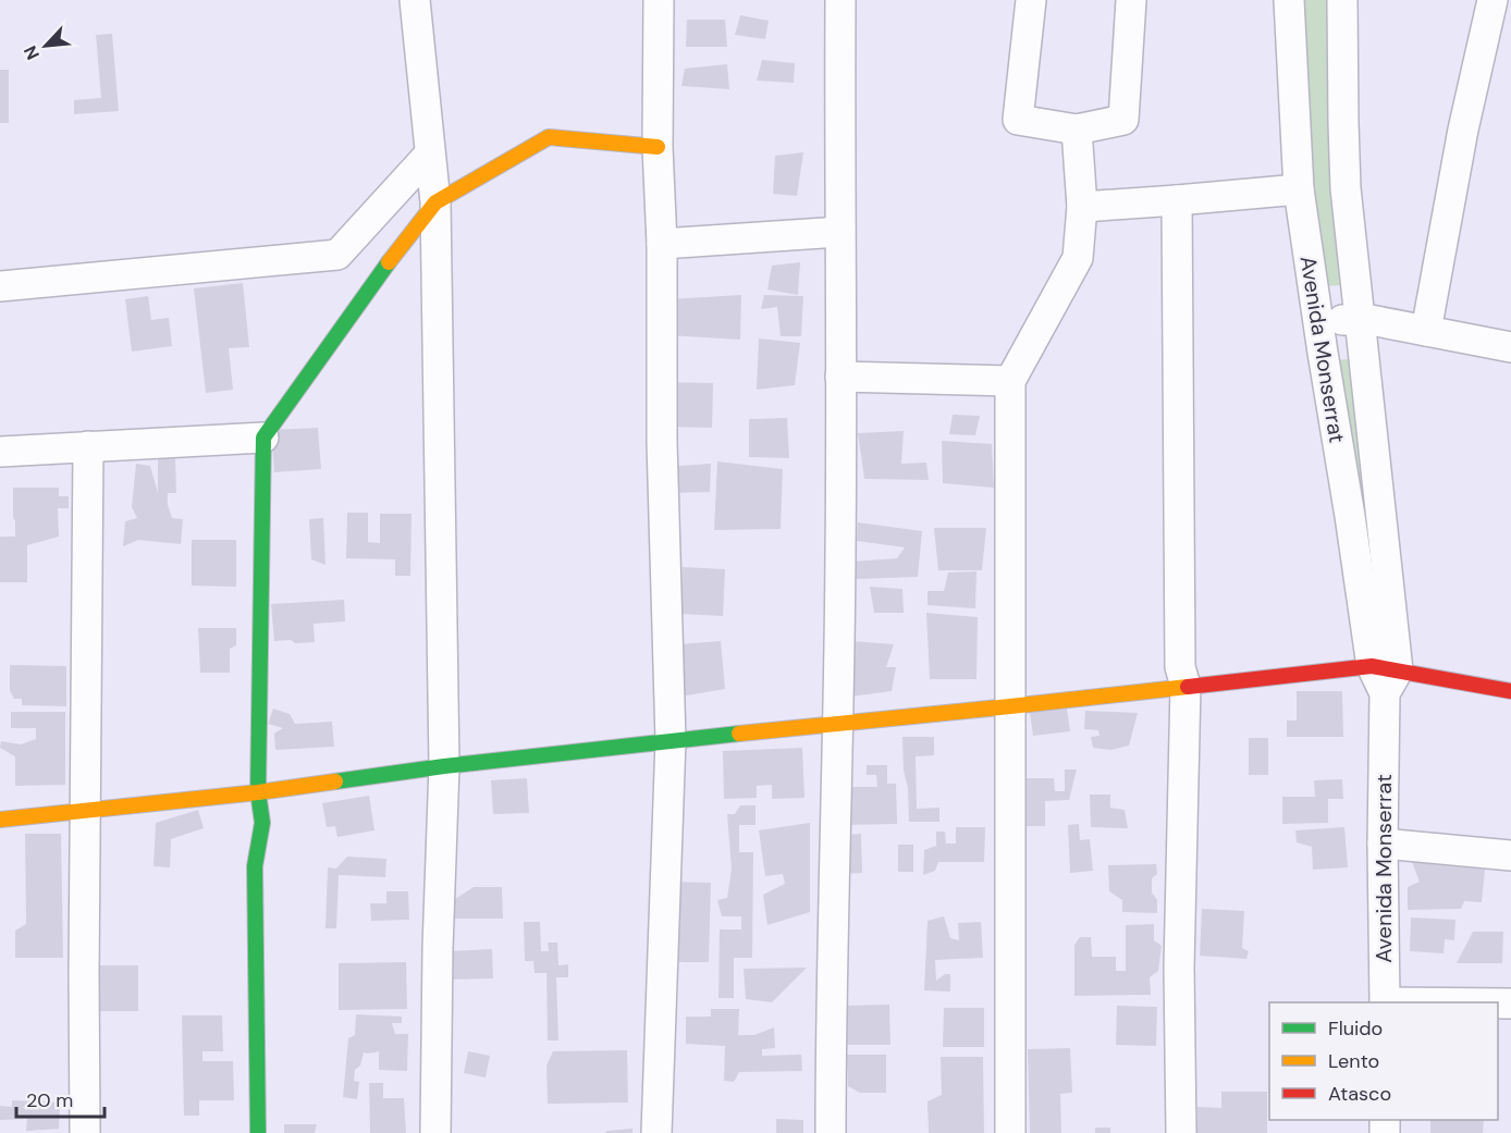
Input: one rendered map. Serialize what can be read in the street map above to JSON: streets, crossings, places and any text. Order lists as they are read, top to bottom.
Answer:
{
  "streets": {
    "street": ["Avenida Monserrat"]
  },
  "legend": ["Fluido", "Lento", "Atasco"],
  "scale_bar": "20 m",
  "north": "bottom left"
}
